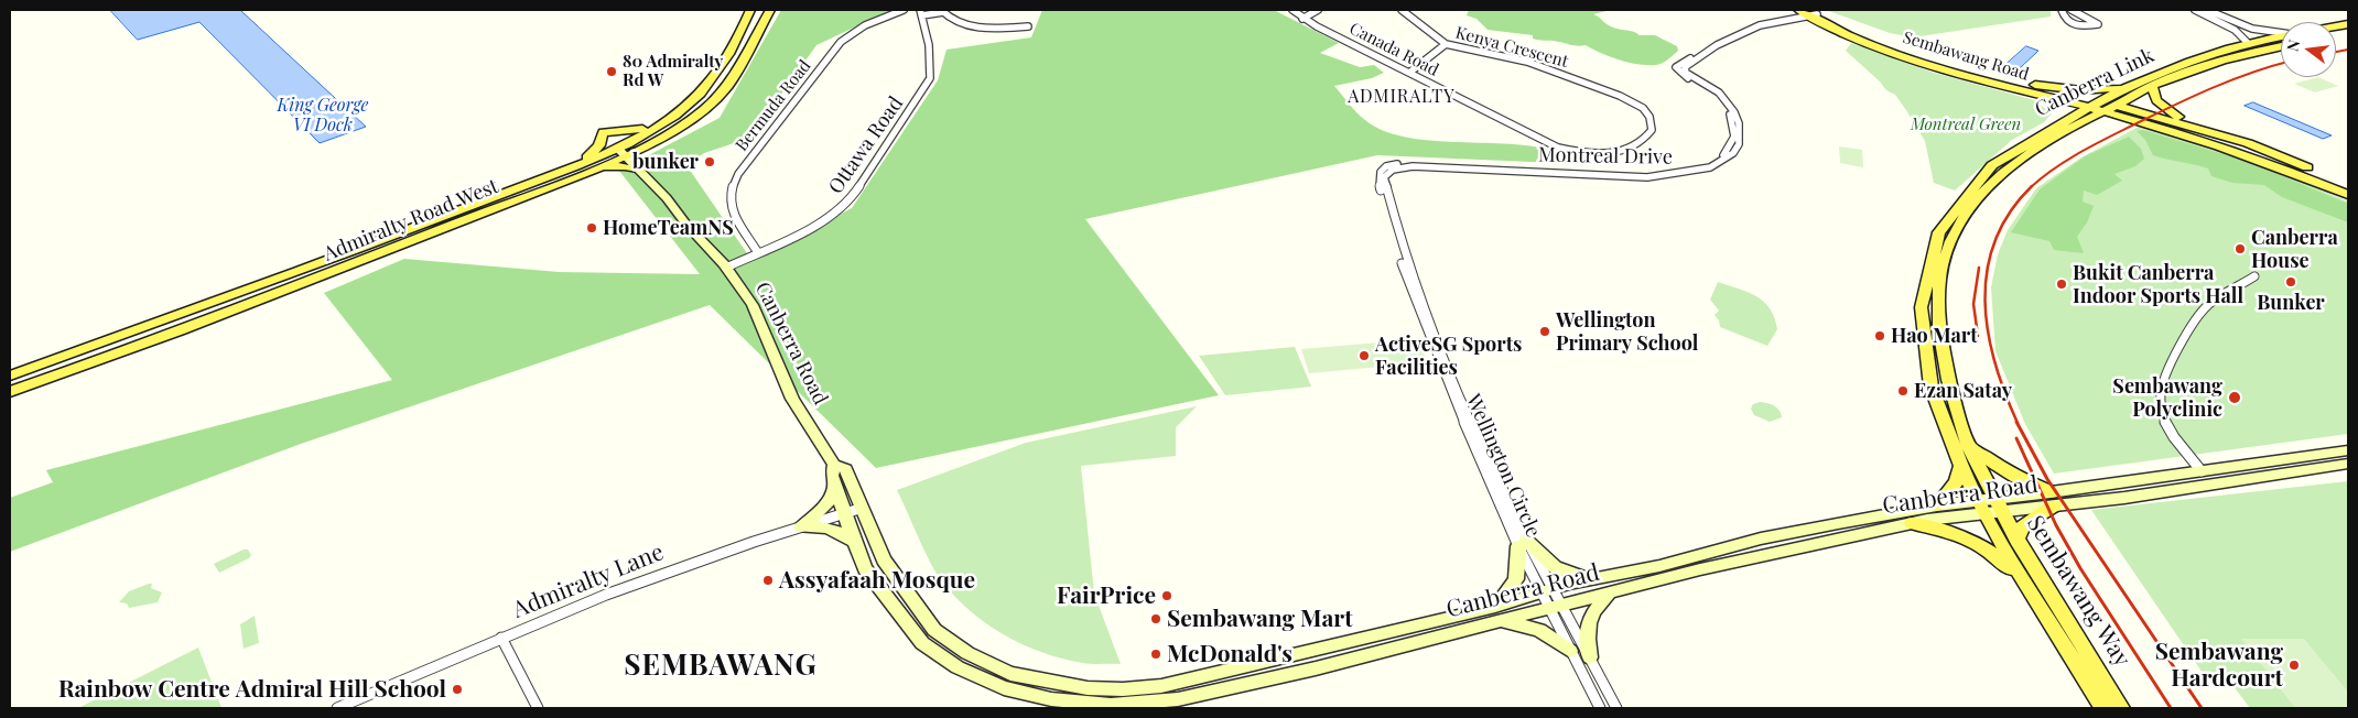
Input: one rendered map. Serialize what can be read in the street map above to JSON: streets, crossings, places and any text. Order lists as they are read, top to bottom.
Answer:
{
  "streets": {
    "main road": [
      "Sembawang Road",
      "Canberra Link",
      "Admiralty Road West",
      "Canberra Road",
      "Sembawang Way"
    ],
    "street": [
      "Kenya Crescent",
      "Canada Road",
      "Bermuda Road",
      "Ottawa Road",
      "Montreal Drive",
      "Wellington Circle",
      "Admiralty Lane"
    ]
  },
  "crossings": [
    ["Kenya Crescent", "Canada Road"],
    ["Sembawang Road", "Canberra Link"],
    ["Canberra Link", "Canberra Road"],
    ["Canberra Link", "Sembawang Way"],
    ["Bermuda Road", "Ottawa Road"],
    ["Ottawa Road", "Canberra Road"],
    ["Montreal Drive", "Wellington Circle"],
    ["Admiralty Road West", "Canberra Road"],
    ["Canberra Road", "Wellington Circle"],
    ["Canberra Road", "Admiralty Lane"],
    ["Canberra Road", "Sembawang Way"]
  ],
  "districts": ["ADMIRALTY", "SEMBAWANG"],
  "water": ["King George VI Dock"],
  "parks": ["Montreal Green"],
  "places": [
    "80 Admiralty Rd W",
    "bunker",
    "HomeTeamNS",
    "Canberra House",
    "Bunker",
    "Bukit Canberra Indoor Sports Hall",
    "Wellington Primary School",
    "Hao Mart",
    "ActiveSG Sports Facilities",
    "Ezan Satay",
    "Sembawang Polyclinic",
    "Assyafaah Mosque",
    "FairPrice",
    "Sembawang Mart",
    "McDonald's",
    "Sembawang Hardcourt",
    "Rainbow Centre Admiral Hill School"
  ],
  "north": "left"
}
